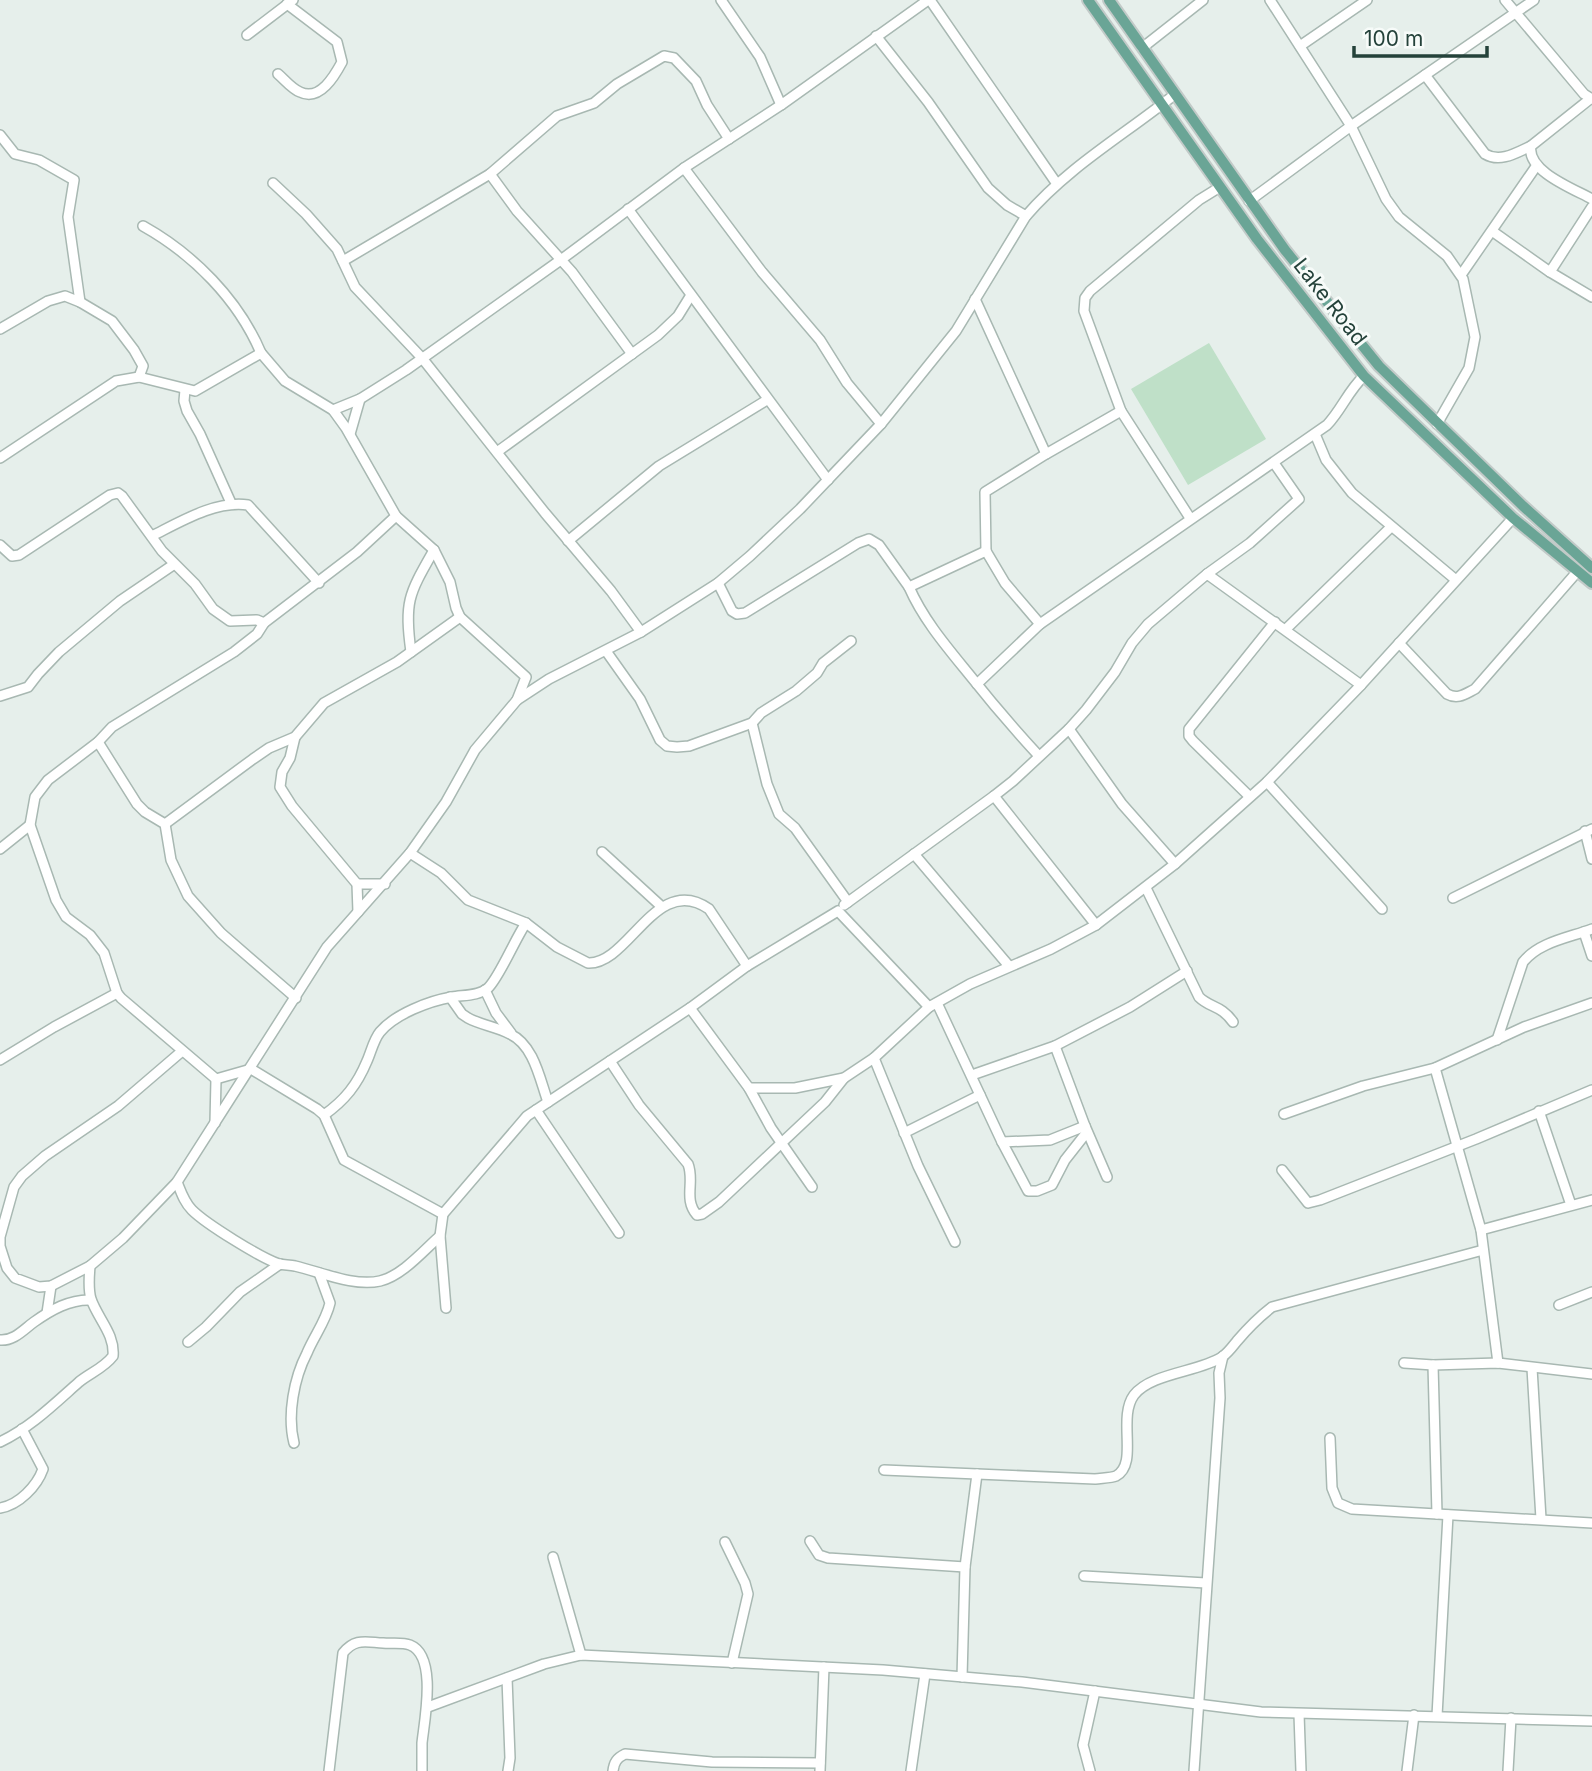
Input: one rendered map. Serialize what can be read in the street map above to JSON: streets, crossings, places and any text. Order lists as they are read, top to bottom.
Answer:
{
  "streets": {
    "main road": ["Lake Road"]
  },
  "scale_bar": "100 m"
}
